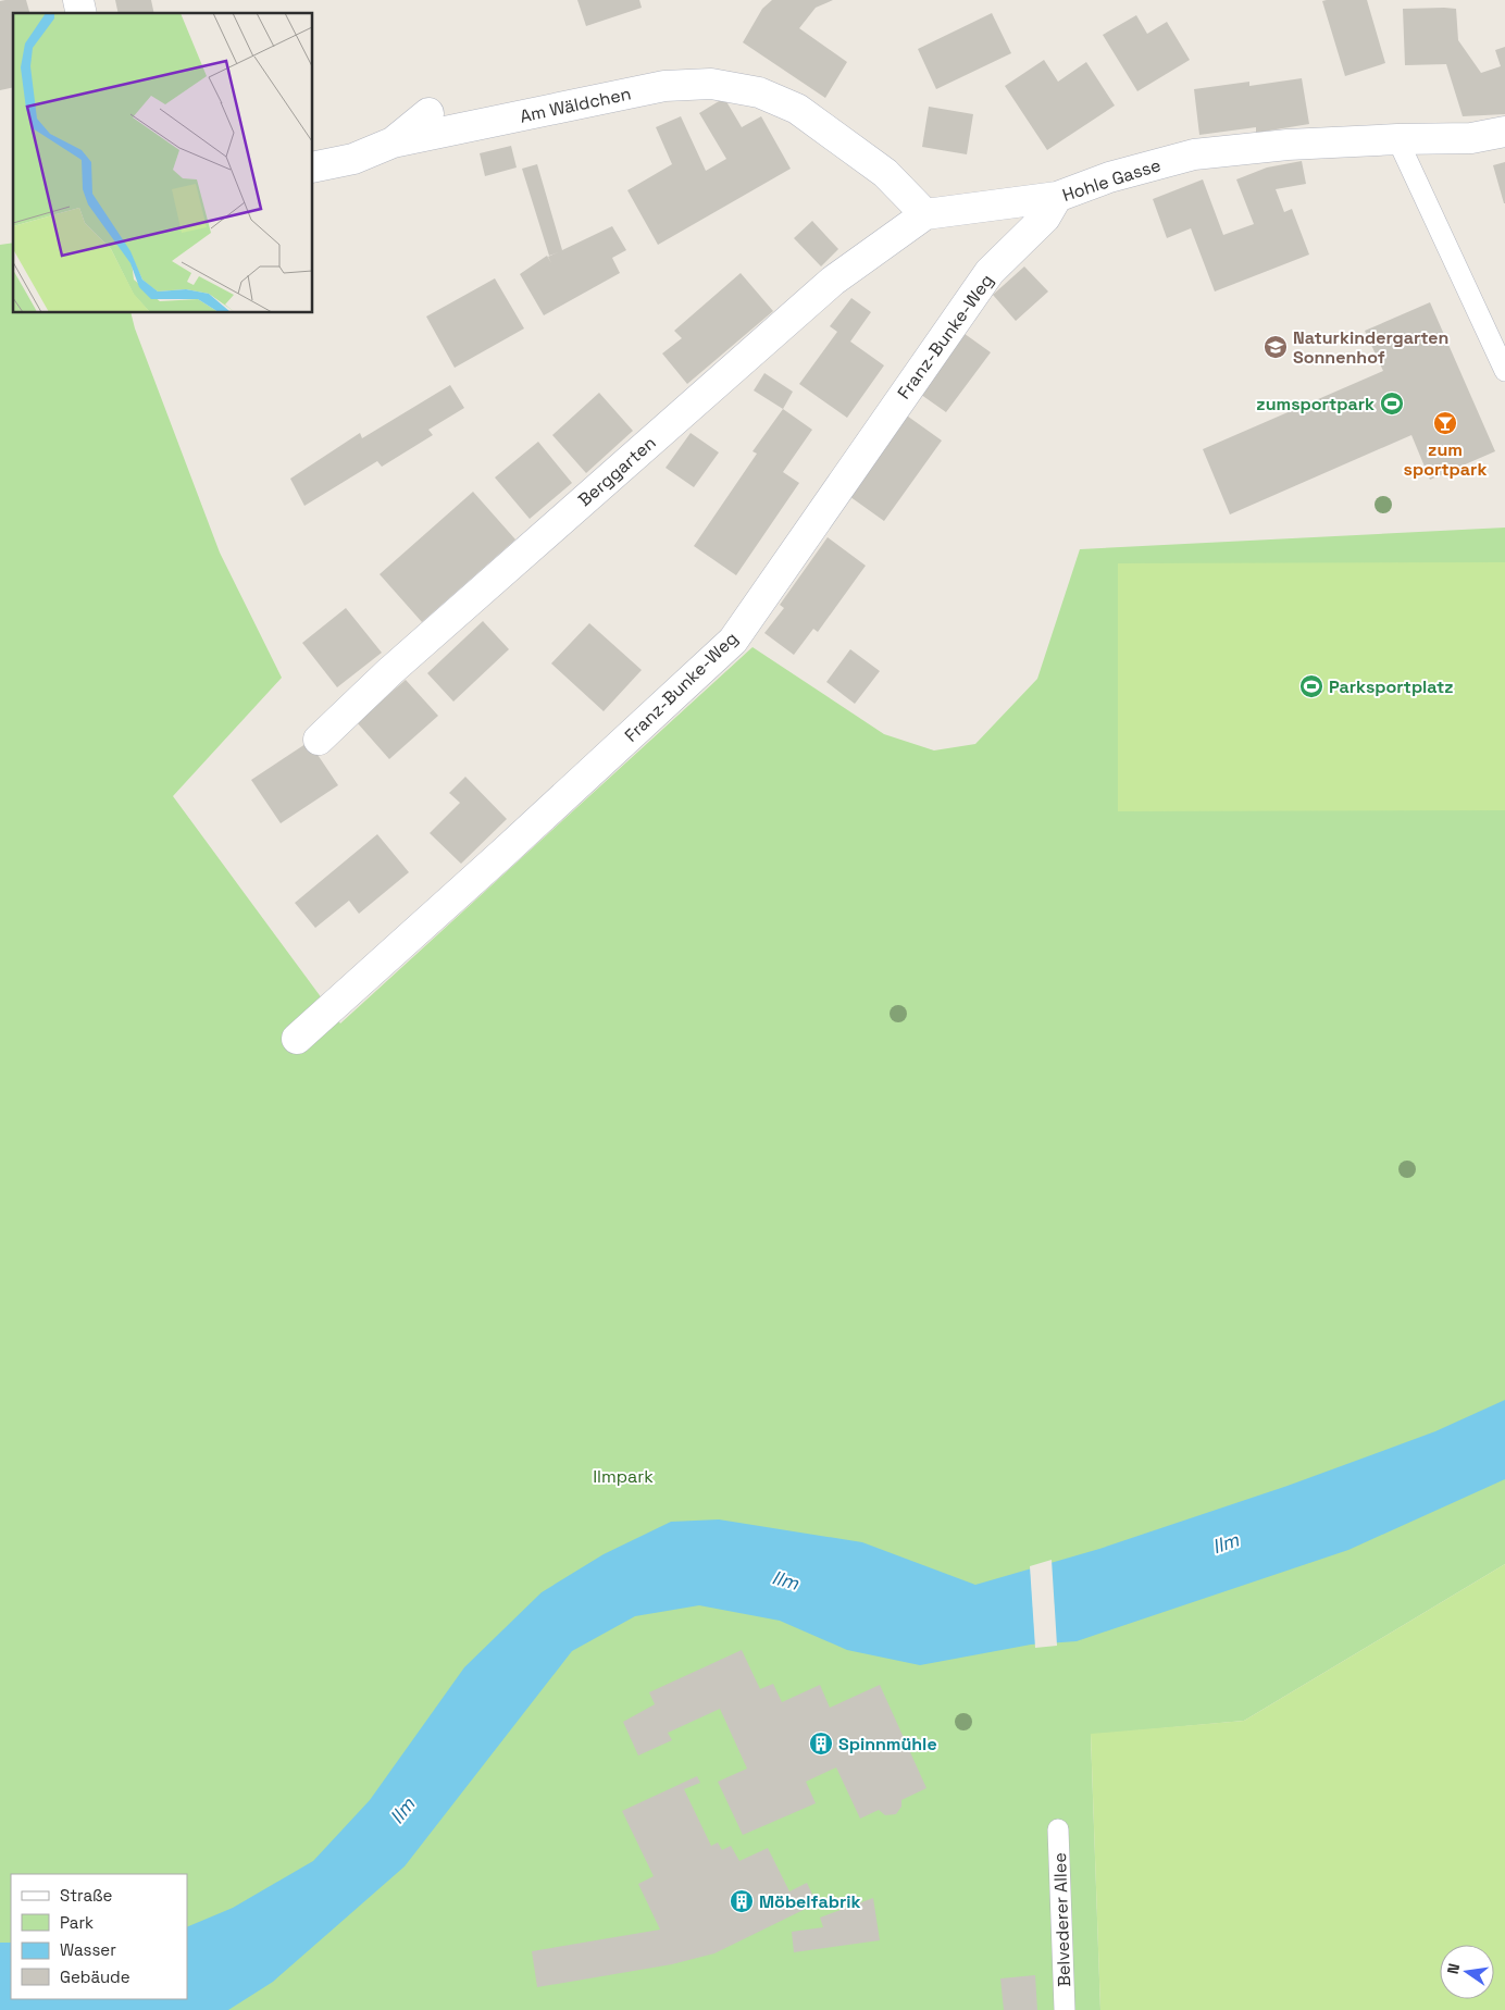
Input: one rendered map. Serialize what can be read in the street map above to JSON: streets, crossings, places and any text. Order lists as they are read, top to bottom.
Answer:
{
  "streets": {
    "street": [
      "Am Wäldchen",
      "Hohle Gasse",
      "Franz-Bunke-Weg",
      "Berggarten"
    ],
    "lane": ["Belvederer Allee"]
  },
  "crossings": [
    ["Am Wäldchen", "Hohle Gasse"],
    ["Am Wäldchen", "Berggarten"],
    ["Hohle Gasse", "Franz-Bunke-Weg"],
    ["Hohle Gasse", "Berggarten"]
  ],
  "water": ["Ilm"],
  "parks": ["Ilmpark"],
  "places": {
    "school or university": ["Naturkindergarten Sonnenhof"],
    "sports": ["zumsportpark", "Parksportplatz"],
    "bar": ["zum sportpark"],
    "building": ["Spinnmühle", "Möbelfabrik"]
  },
  "legend": [
    "Straße",
    "Park",
    "Wasser",
    "Gebäude"
  ],
  "north": "left"
}
